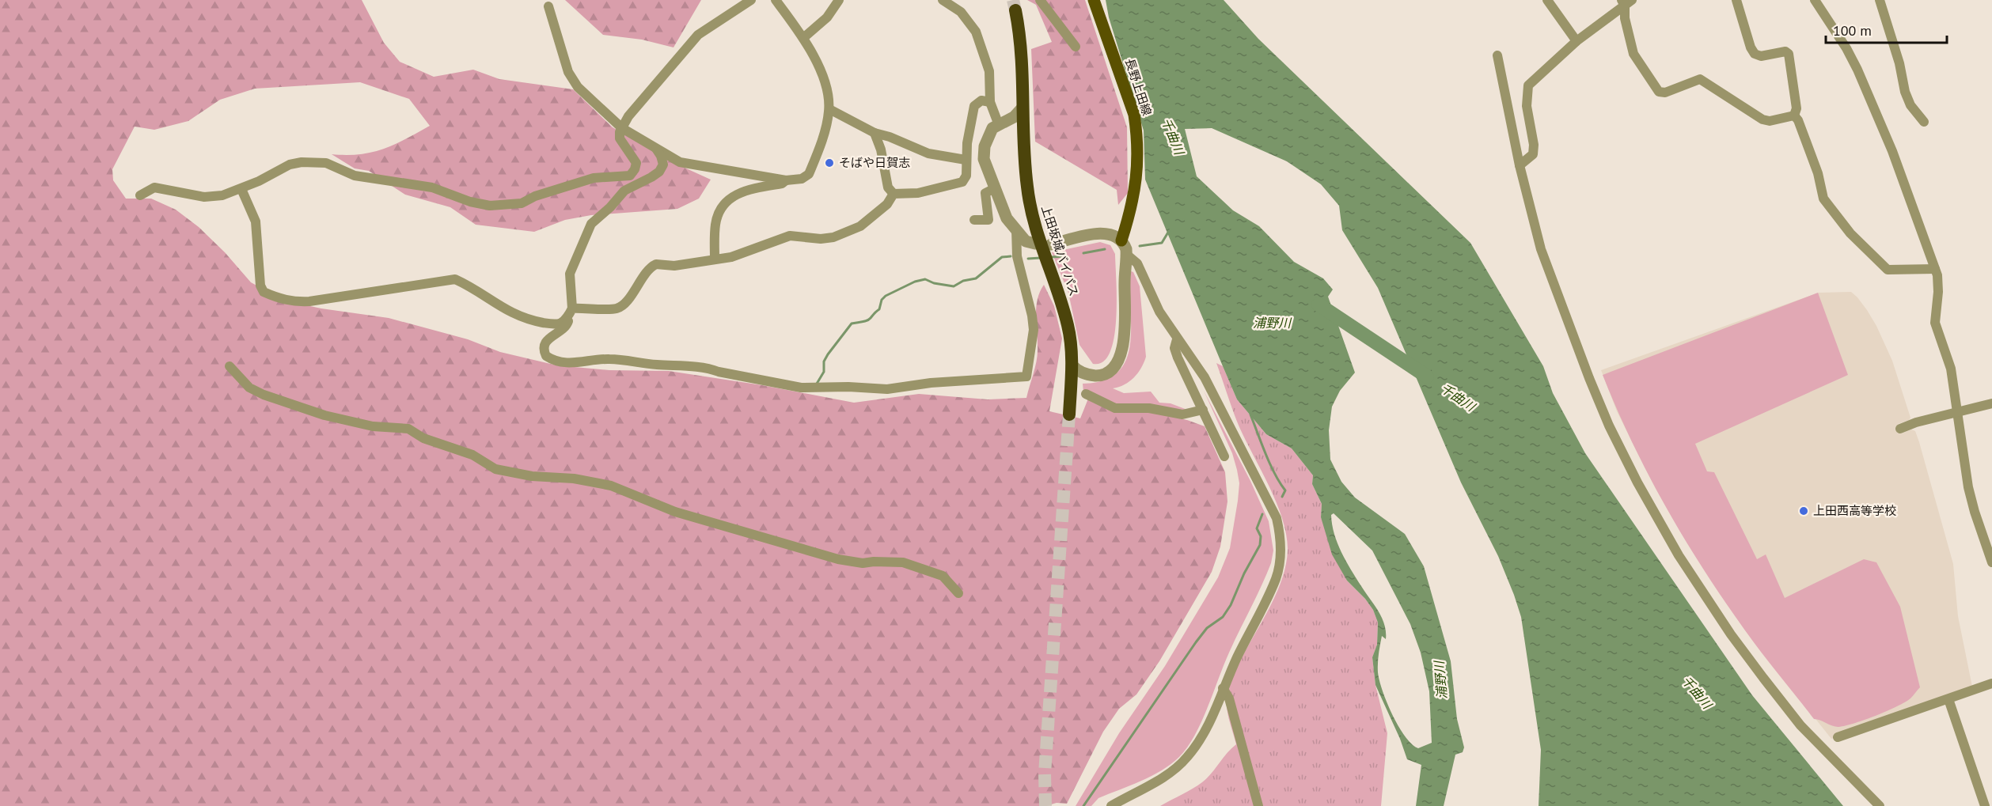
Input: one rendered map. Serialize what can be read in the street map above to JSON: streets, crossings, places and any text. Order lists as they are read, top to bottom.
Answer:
{
  "streets": {
    "highway": ["上田坂城バイパス"],
    "main road": ["長野上田線"]
  },
  "water": ["千曲川", "浦野川"],
  "places": ["そばや日賀志", "上田西高等学校"],
  "scale_bar": "100 m"
}
